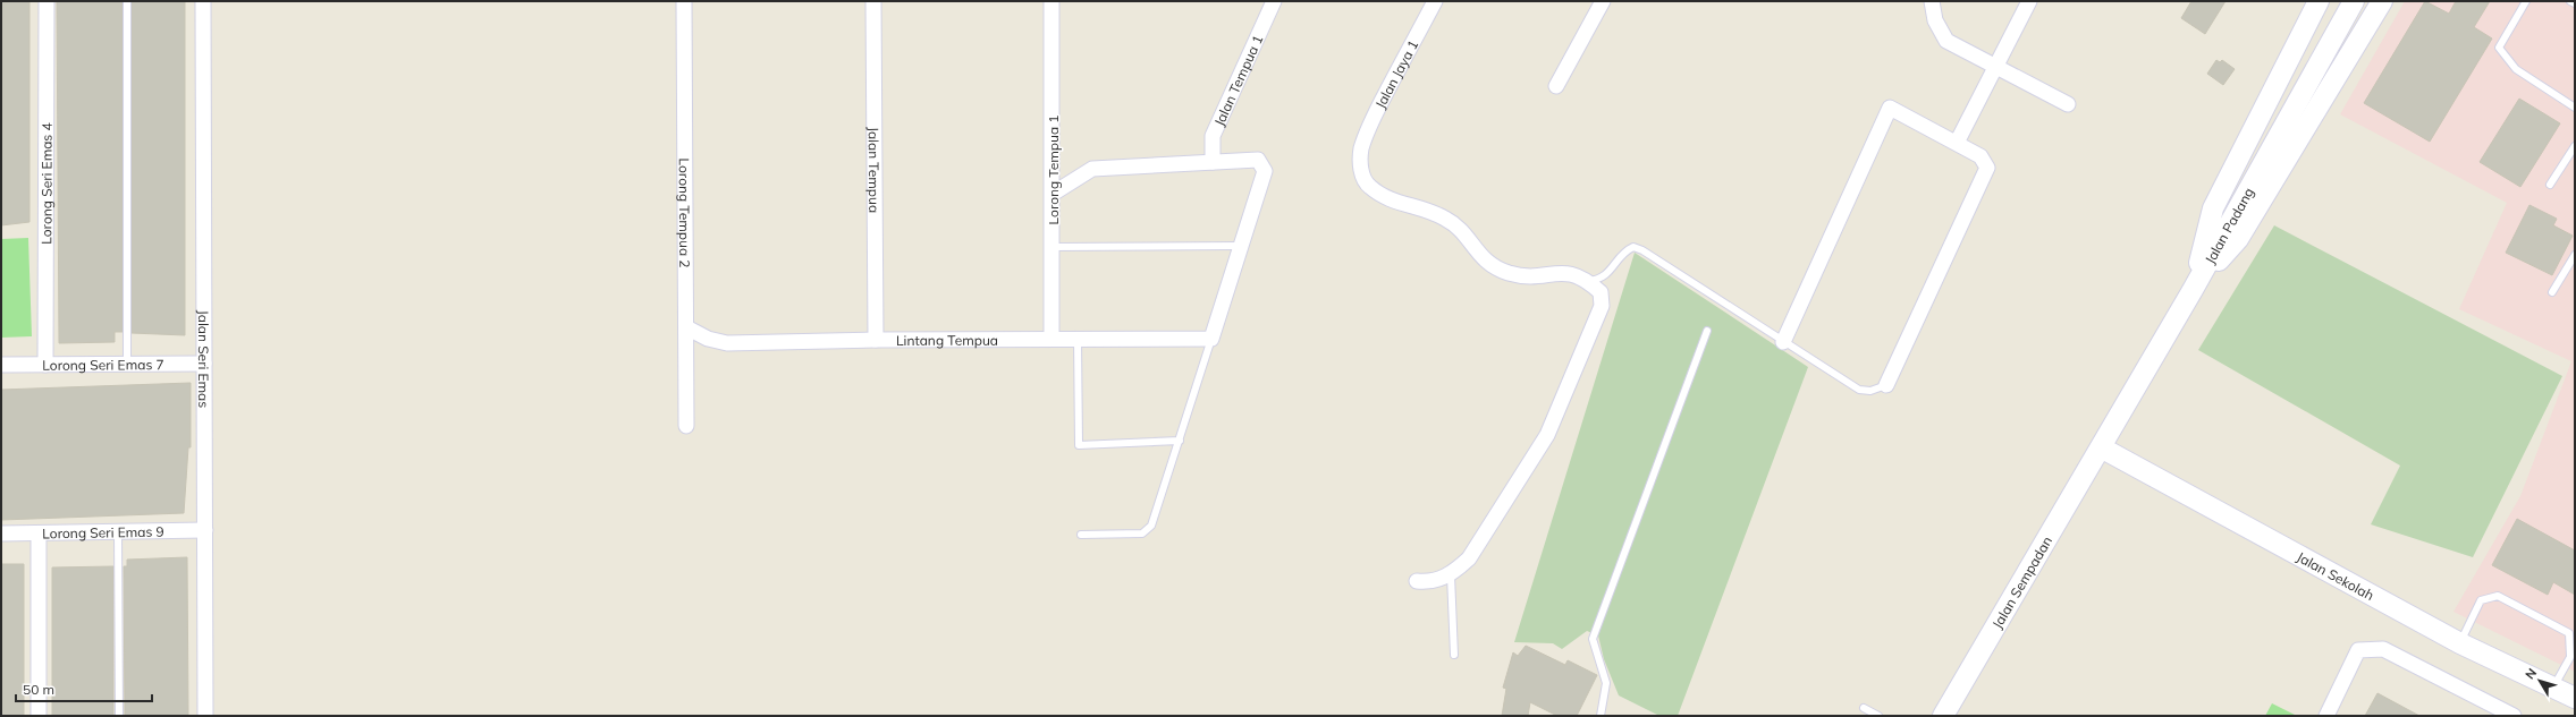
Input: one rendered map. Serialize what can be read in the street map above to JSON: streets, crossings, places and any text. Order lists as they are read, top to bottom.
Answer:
{
  "streets": {
    "street": [
      "Jalan Jaya 1",
      "Jalan Tempua 1",
      "Jalan Tempua",
      "Lorong Tempua 1",
      "Lorong Seri Emas 4",
      "Lorong Tempua 2",
      "Jalan Padang",
      "Lintang Tempua",
      "Jalan Seri Emas",
      "Lorong Seri Emas 7",
      "Lorong Seri Emas 9",
      "Jalan Sekolah",
      "Jalan Sempadan"
    ]
  },
  "crossings": [
    ["Jalan Tempua", "Lintang Tempua"],
    ["Lorong Tempua 1", "Lintang Tempua"],
    ["Lorong Seri Emas 4", "Lorong Seri Emas 7"],
    ["Lorong Tempua 2", "Lintang Tempua"],
    ["Jalan Padang", "Jalan Sekolah"],
    ["Jalan Padang", "Jalan Sempadan"],
    ["Jalan Seri Emas", "Lorong Seri Emas 7"],
    ["Jalan Seri Emas", "Lorong Seri Emas 9"],
    ["Jalan Sekolah", "Jalan Sempadan"]
  ],
  "scale_bar": "50 m",
  "north": "top left"
}
